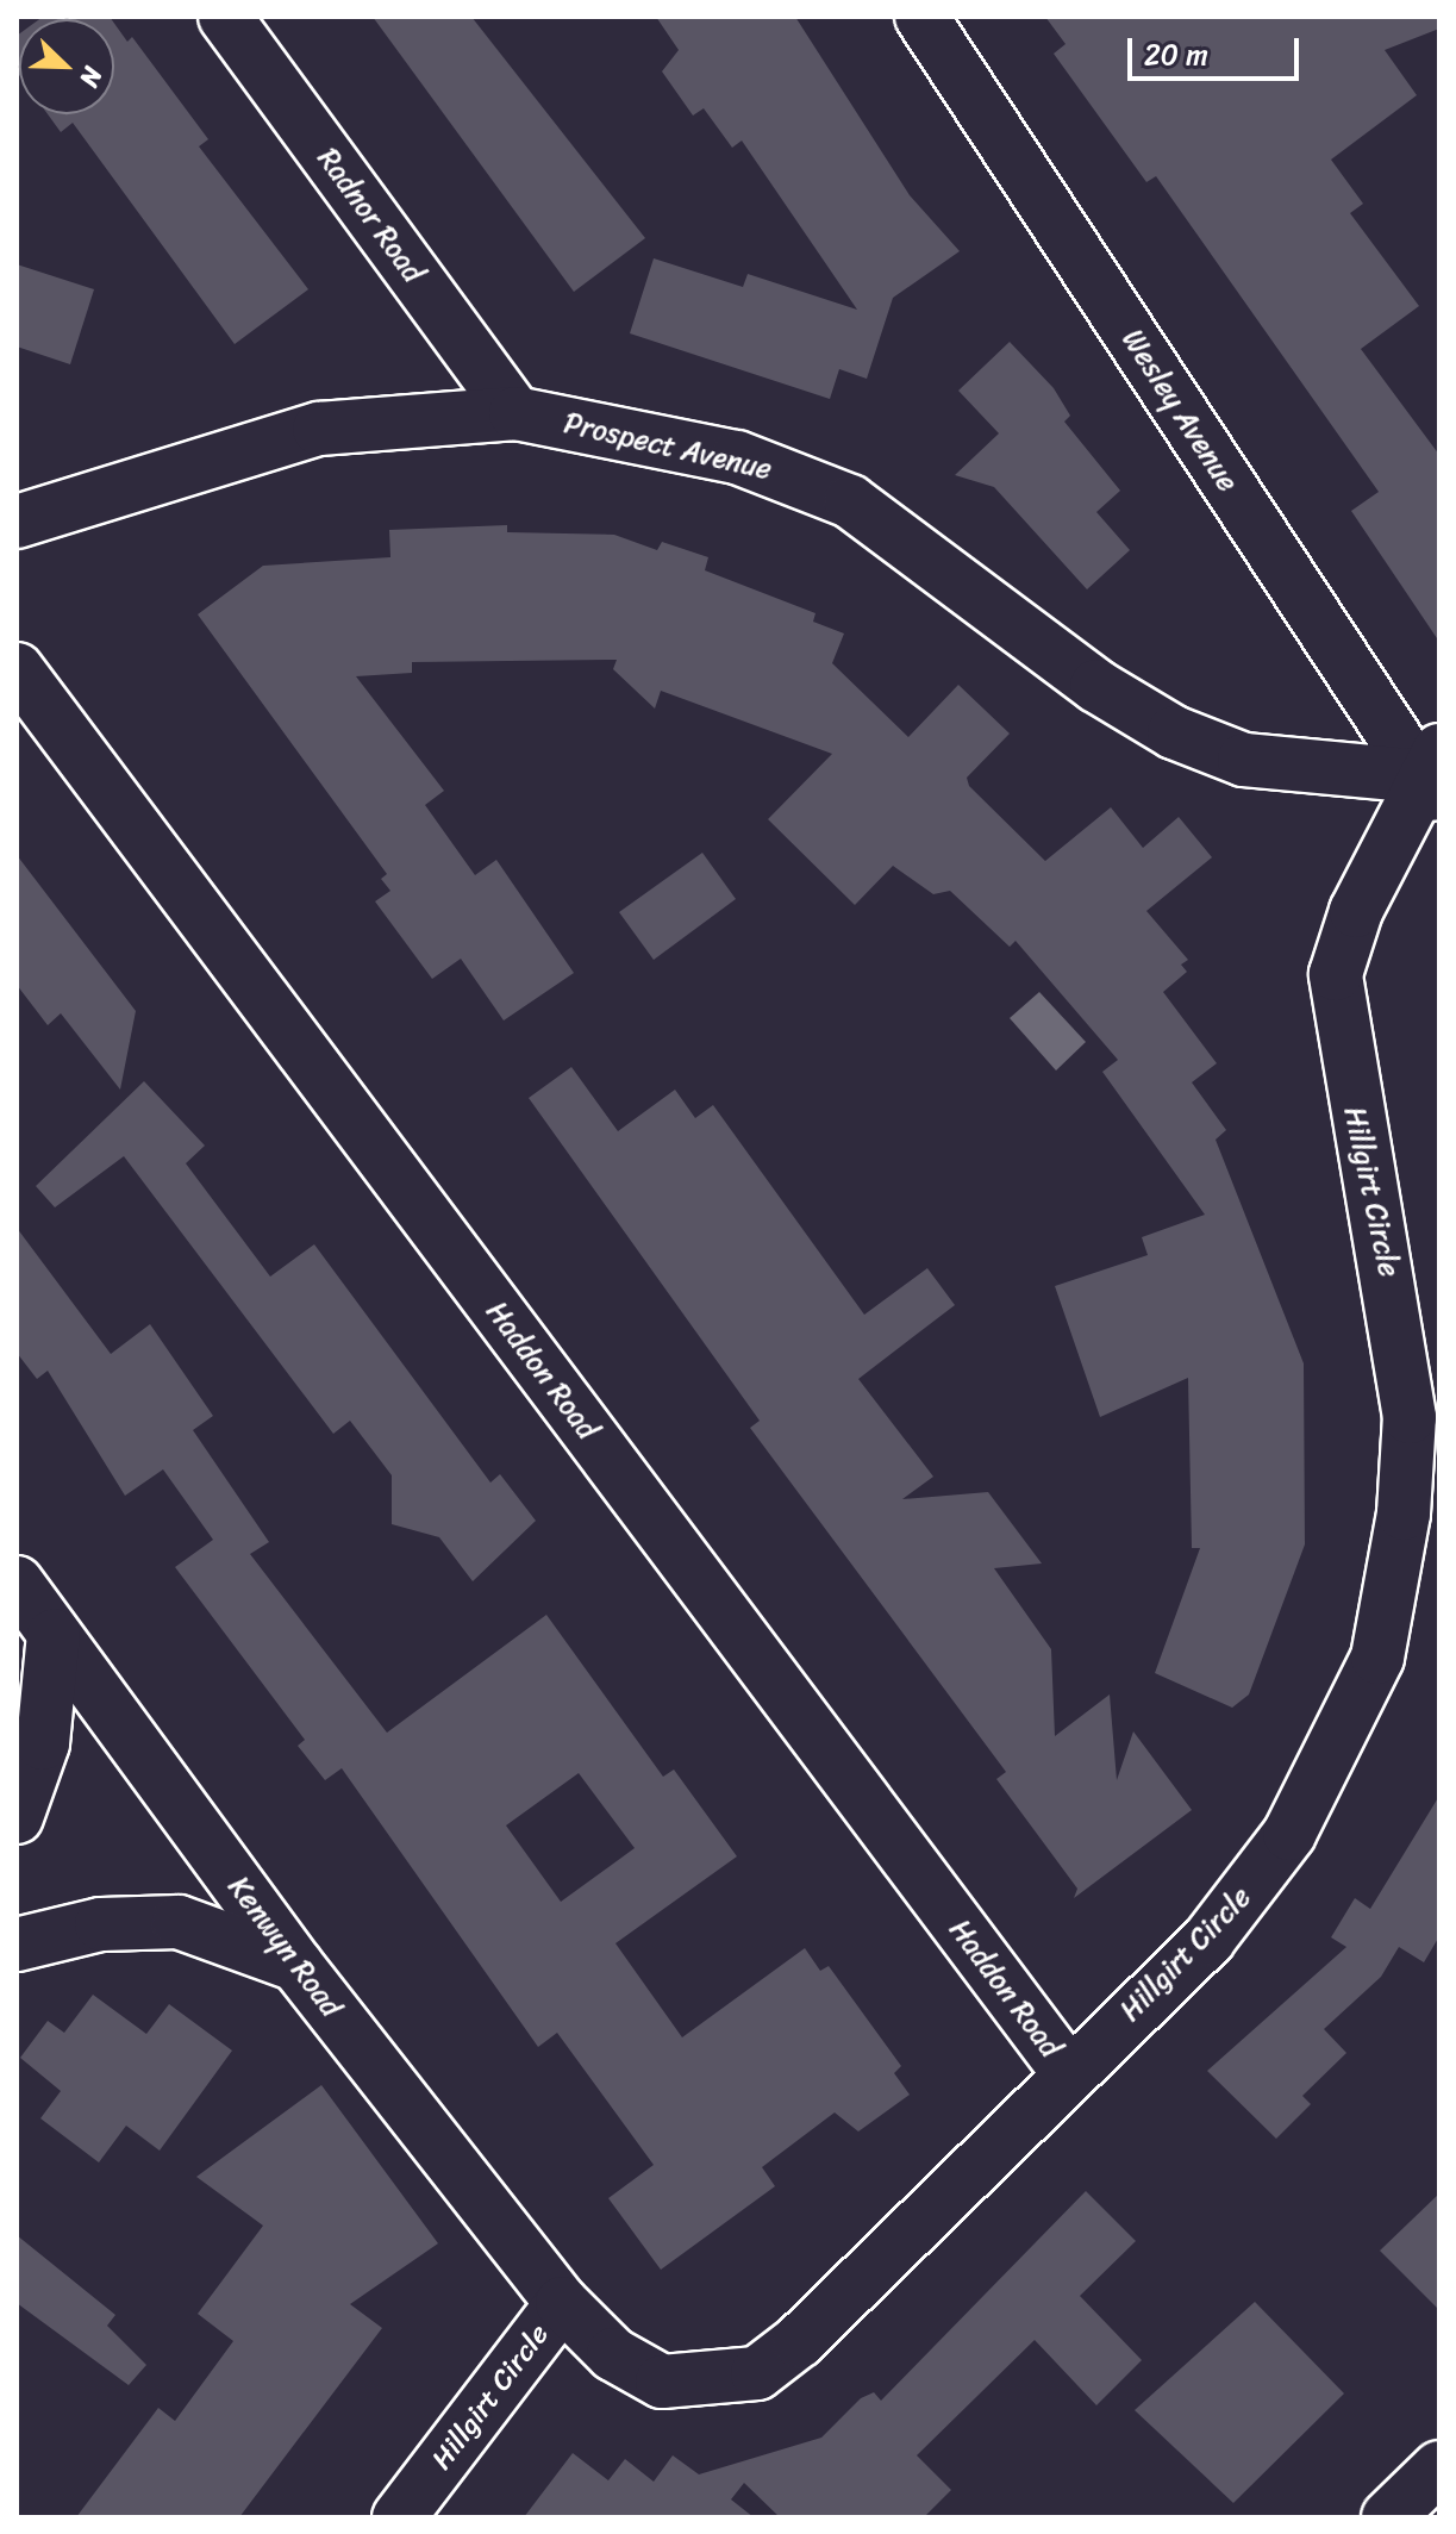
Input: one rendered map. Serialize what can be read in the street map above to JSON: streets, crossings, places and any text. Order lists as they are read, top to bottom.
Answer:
{
  "streets": {
    "street": [
      "Radnor Road",
      "Wesley Avenue",
      "Prospect Avenue",
      "Hillgirt Circle",
      "Haddon Road",
      "Kenwyn Road"
    ]
  },
  "crossings": [
    ["Radnor Road", "Prospect Avenue"],
    ["Wesley Avenue", "Prospect Avenue"],
    ["Wesley Avenue", "Hillgirt Circle"],
    ["Prospect Avenue", "Hillgirt Circle"],
    ["Hillgirt Circle", "Haddon Road"],
    ["Hillgirt Circle", "Kenwyn Road"]
  ],
  "scale_bar": "20 m",
  "north": "bottom right"
}
